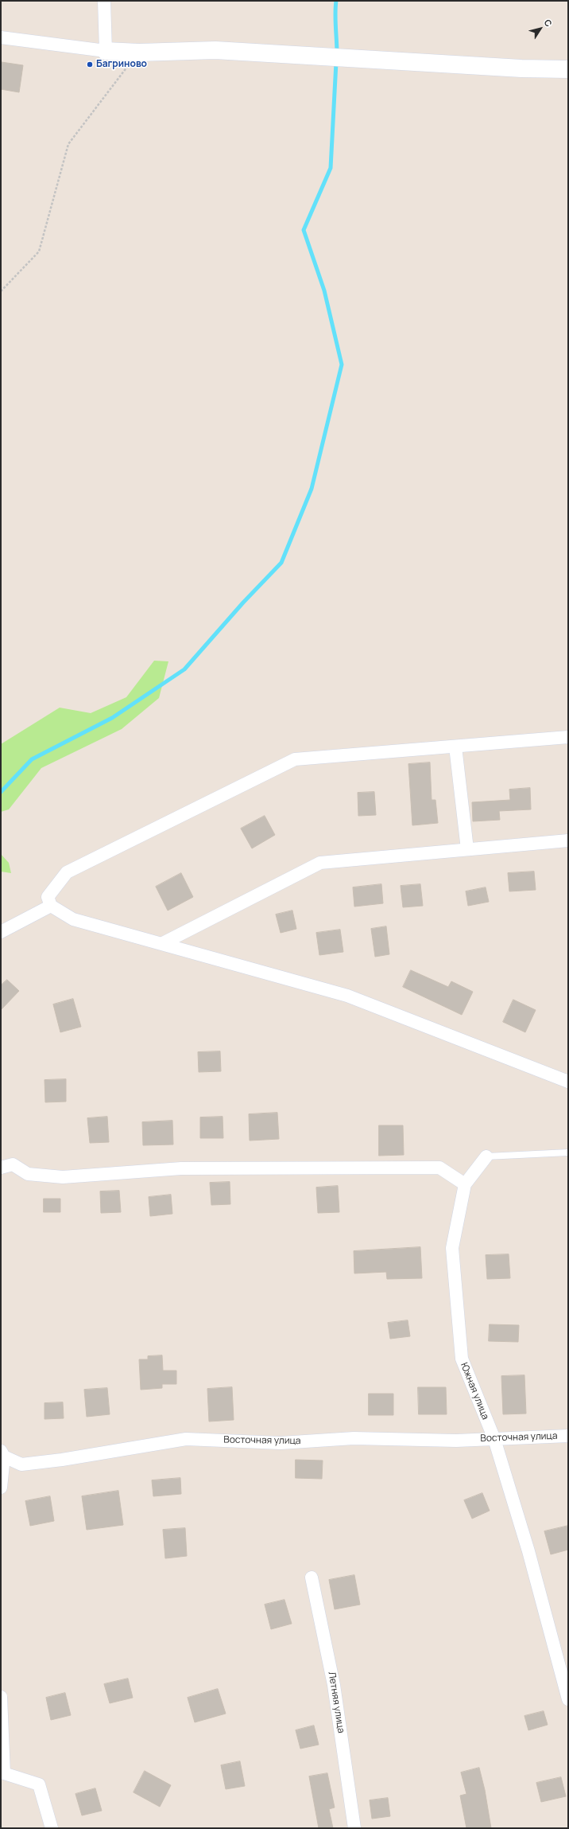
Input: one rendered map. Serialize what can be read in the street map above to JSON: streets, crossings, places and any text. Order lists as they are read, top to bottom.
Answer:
{
  "streets": {
    "street": ["Южная улица", "Восточная улица", "Летняя улица"]
  },
  "crossings": [
    ["Южная улица", "Восточная улица"]
  ],
  "places": ["Багриново"],
  "north": "top right"
}
